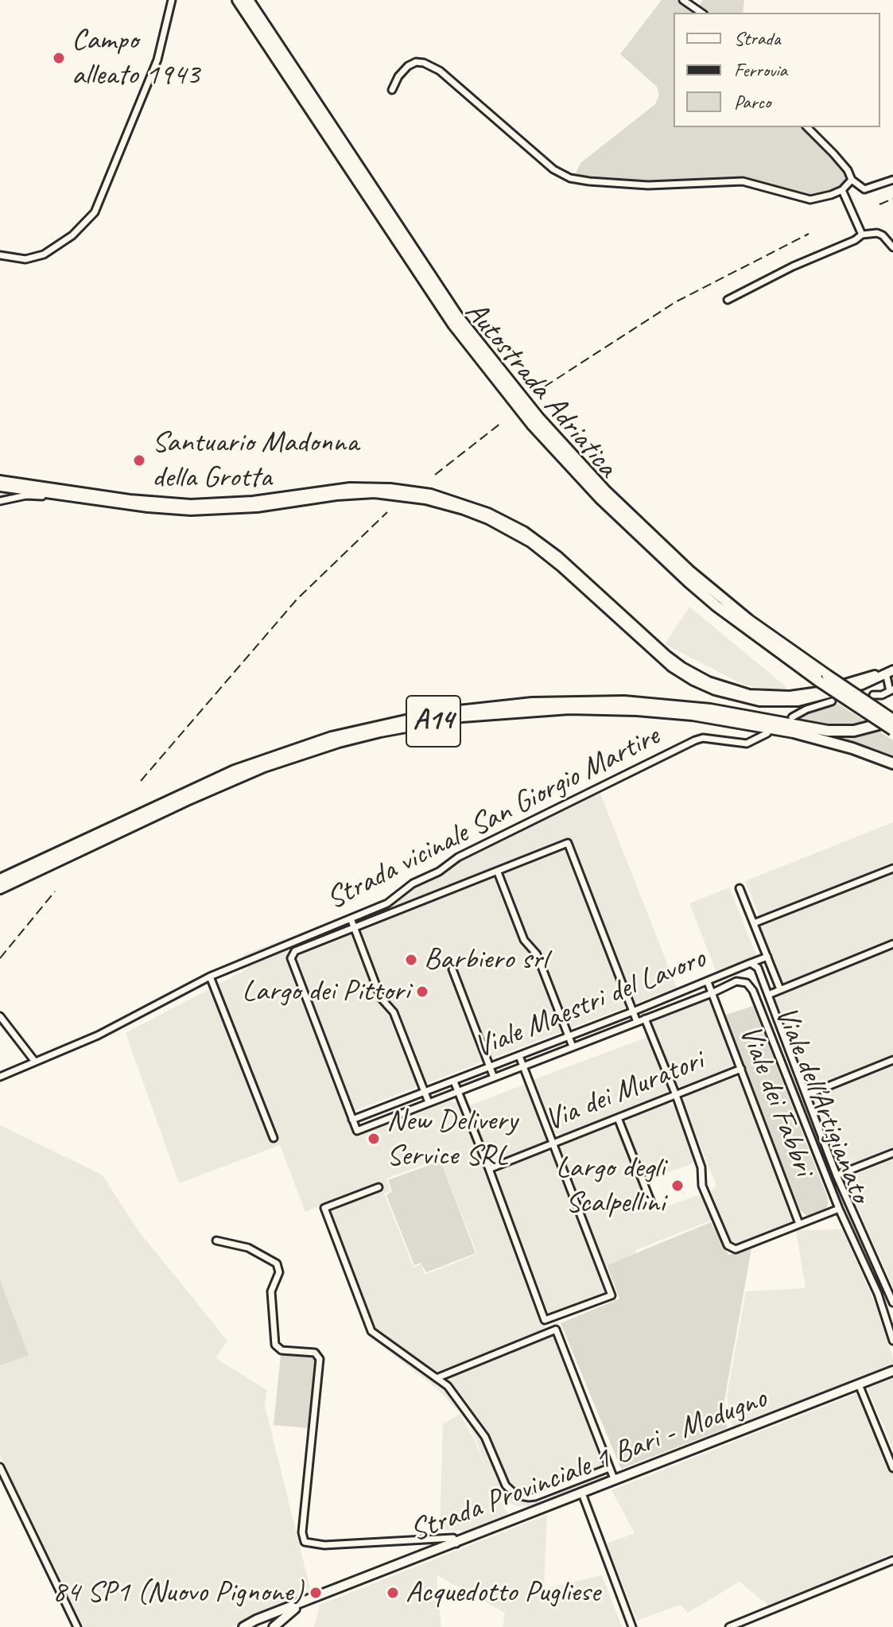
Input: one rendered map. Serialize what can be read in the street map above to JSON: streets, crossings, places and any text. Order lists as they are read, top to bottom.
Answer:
{
  "streets": {
    "highway": ["Autostrada Adriatica", "A14"],
    "main road": ["Strada Provinciale 1 Bari - Modugno"],
    "street": [
      "Strada vicinale San Giorgio Martire",
      "Viale Maestri del Lavoro",
      "Via dei Muratori",
      "Viale dei Fabbri",
      "Viale dell'Artigianato"
    ]
  },
  "crossings": [
    ["Autostrada Adriatica", "A14"],
    ["Viale Maestri del Lavoro", "Viale dei Fabbri"],
    ["Viale Maestri del Lavoro", "Viale dell'Artigianato"],
    ["Via dei Muratori", "Viale dei Fabbri"]
  ],
  "places": [
    "Campo alleato 1943",
    "Santuario Madonna della Grotta",
    "Barbiero srl",
    "Largo dei Pittori",
    "New Delivery Service SRL",
    "Largo degli Scalpellini",
    "84 SP1 (Nuovo Pignone)",
    "Acquedotto Pugliese"
  ],
  "legend": ["Strada", "Ferrovia", "Parco"]
}
